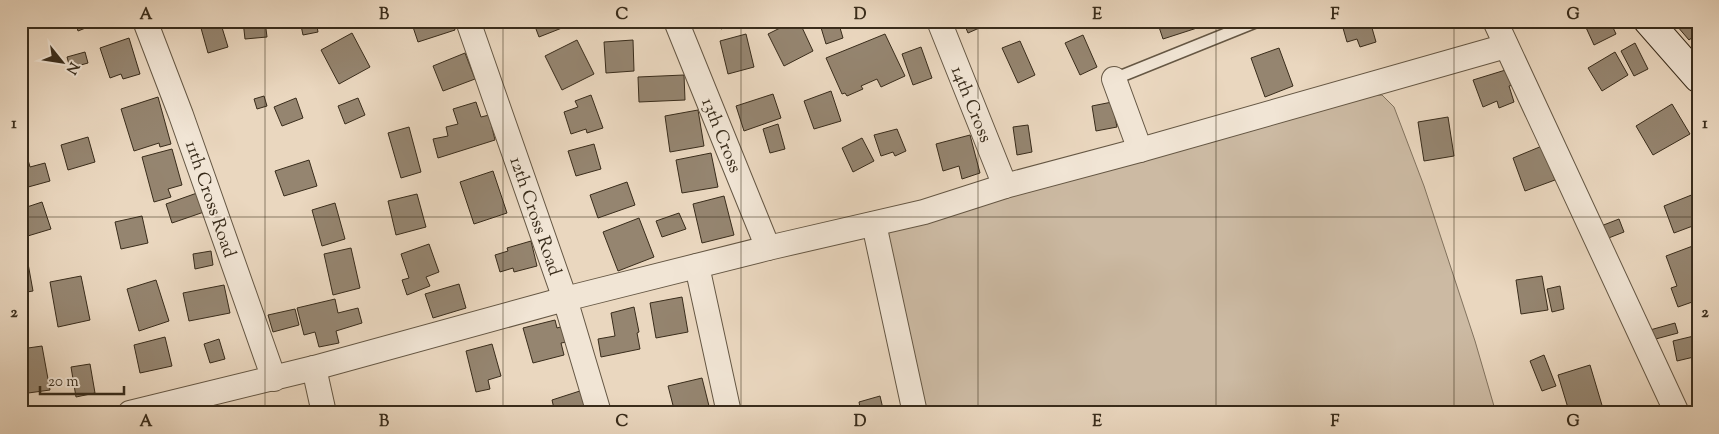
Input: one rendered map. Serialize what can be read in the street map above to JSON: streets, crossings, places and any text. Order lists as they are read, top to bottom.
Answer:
{
  "streets": {
    "street": [
      "14th Cross",
      "13th Cross",
      "11th Cross Road",
      "12th Cross Road"
    ]
  },
  "scale_bar": "20 m",
  "north": "bottom right",
  "grid": {
    "columns": [
      "A",
      "B",
      "C",
      "D",
      "E",
      "F",
      "G"
    ],
    "rows": ["1", "2"]
  }
}
